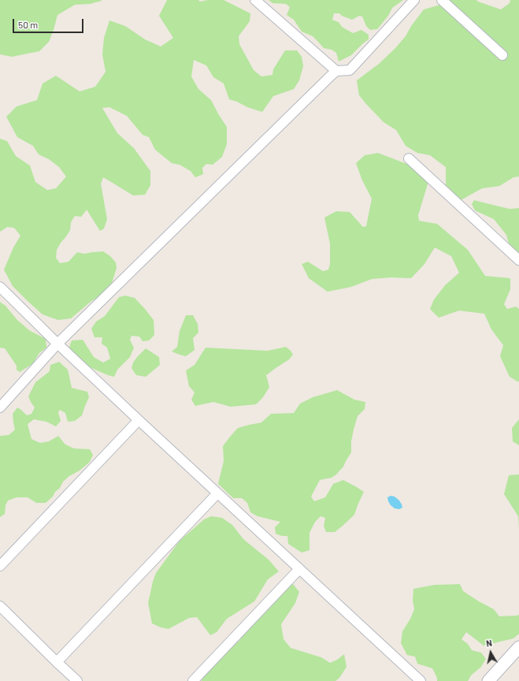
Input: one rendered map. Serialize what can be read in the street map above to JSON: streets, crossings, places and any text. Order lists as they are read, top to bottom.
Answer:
{
  "scale_bar": "50 m",
  "north": "top"
}
